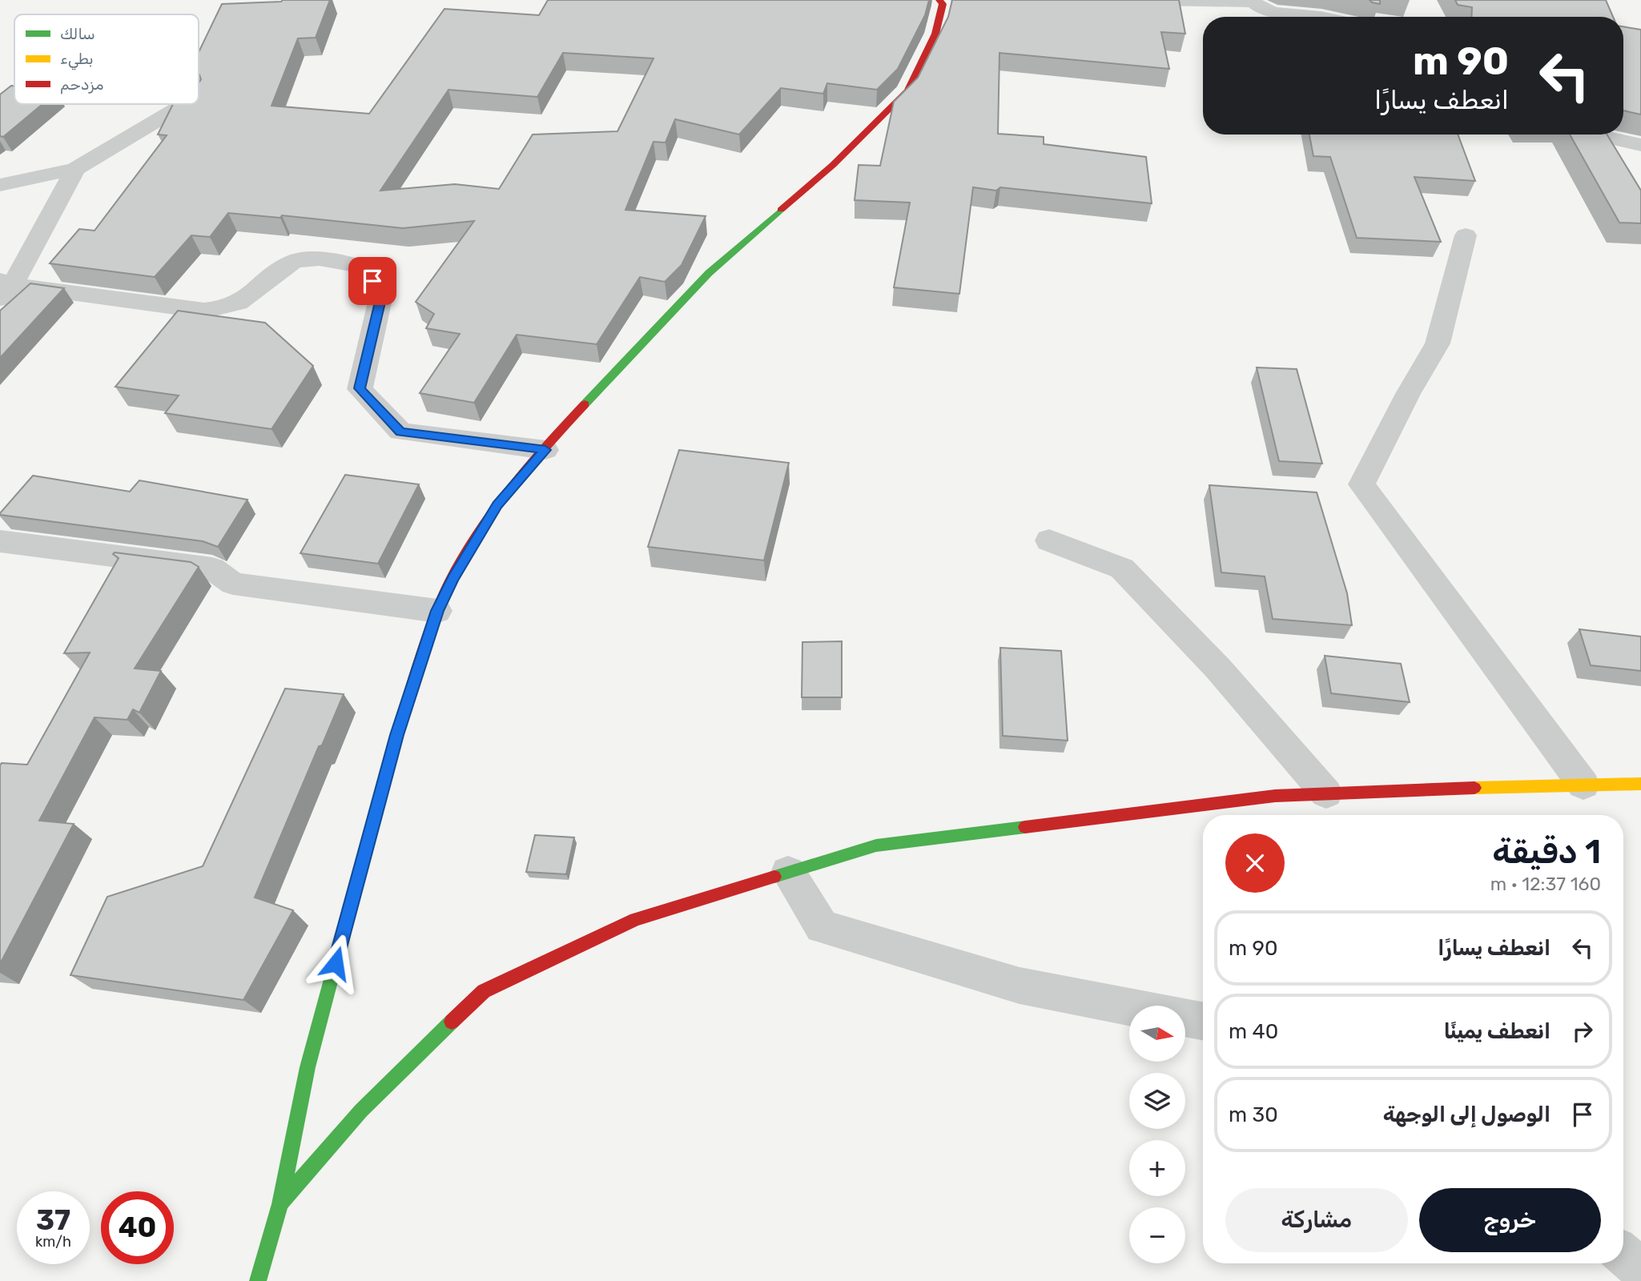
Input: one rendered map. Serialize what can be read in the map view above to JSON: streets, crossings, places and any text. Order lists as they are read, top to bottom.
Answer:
{
  "legend": ["سالك", "بطيء", "مزدحم"],
  "north": "right",
  "page": {
    "turn": ["90 m", "انعطف يسارًا"],
    "heading": ["1 دقيقة", "160 m · 12:37"],
    "list": [
      {
        "name": "انعطف يسارًا",
        "value": "90 m"
      },
      {
        "name": "انعطف يمينًا",
        "value": "40 m"
      },
      {
        "name": "الوصول إلى الوجهة",
        "value": "30 m"
      }
    ],
    "map_buttons": ["+", "−"],
    "buttons": ["خروج", "مشاركة"],
    "speed": "37 km/h",
    "limit": "40"
  }
}
